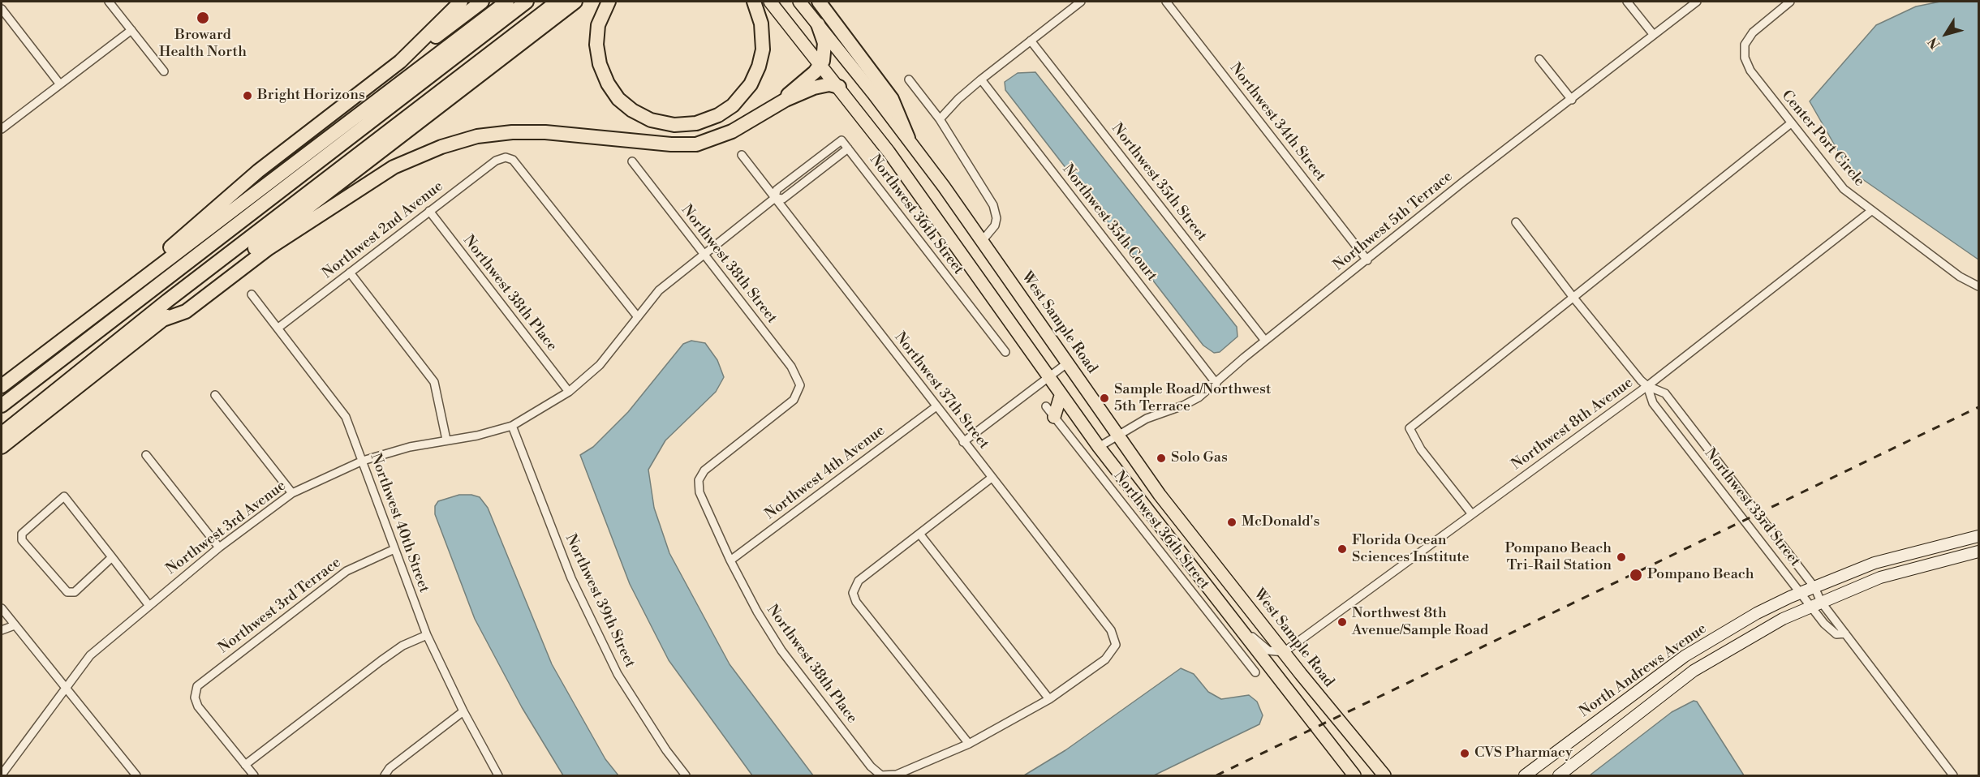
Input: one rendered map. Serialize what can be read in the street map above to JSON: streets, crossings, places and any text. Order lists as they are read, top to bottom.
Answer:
{
  "streets": {
    "main road": ["West Sample Road"],
    "street": [
      "Northwest 34th Street",
      "Center Port Circle",
      "Northwest 35th Street",
      "Northwest 36th Street",
      "Northwest 5th Terrace",
      "Northwest 35th Court",
      "Northwest 2nd Avenue",
      "Northwest 38th Street",
      "Northwest 38th Place",
      "Northwest 37th Street",
      "Northwest 8th Avenue",
      "Northwest 4th Avenue",
      "Northwest 33rd Street",
      "Northwest 40th Street",
      "Northwest 3rd Avenue",
      "Northwest 39th Street",
      "Northwest 3rd Terrace",
      "North Andrews Avenue"
    ]
  },
  "crossings": [
    ["Northwest 34th Street", "Northwest 5th Terrace"],
    ["Center Port Circle", "Northwest 8th Avenue"],
    ["Northwest 35th Street", "Northwest 5th Terrace"],
    ["Northwest 36th Street", "Northwest 3rd Avenue"],
    ["Northwest 5th Terrace", "Northwest 35th Court"],
    ["Northwest 5th Terrace", "West Sample Road"],
    ["Northwest 2nd Avenue", "Northwest 38th Place"],
    ["Northwest 2nd Avenue", "Northwest 40th Street"],
    ["Northwest 2nd Avenue", "Northwest 3rd Avenue"],
    ["Northwest 38th Street", "Northwest 38th Place"],
    ["Northwest 38th Street", "Northwest 3rd Avenue"],
    ["Northwest 38th Place", "Northwest 4th Avenue"],
    ["Northwest 38th Place", "Northwest 3rd Avenue"],
    ["West Sample Road", "Northwest 8th Avenue"],
    ["Northwest 37th Street", "Northwest 4th Avenue"],
    ["Northwest 37th Street", "Northwest 3rd Avenue"],
    ["Northwest 8th Avenue", "Northwest 33rd Street"],
    ["Northwest 33rd Street", "North Andrews Avenue"],
    ["Northwest 40th Street", "Northwest 3rd Avenue"],
    ["Northwest 40th Street", "Northwest 3rd Terrace"],
    ["Northwest 3rd Avenue", "Northwest 39th Street"]
  ],
  "places": [
    "Broward Health North",
    "Bright Horizons",
    "Sample Road/Northwest 5th Terrace",
    "Solo Gas",
    "McDonald's",
    "Florida Ocean Sciences Institute",
    "Pompano Beach Tri-Rail Station",
    "Pompano Beach",
    "Northwest 8th Avenue/Sample Road",
    "CVS Pharmacy"
  ],
  "north": "bottom left"
}
